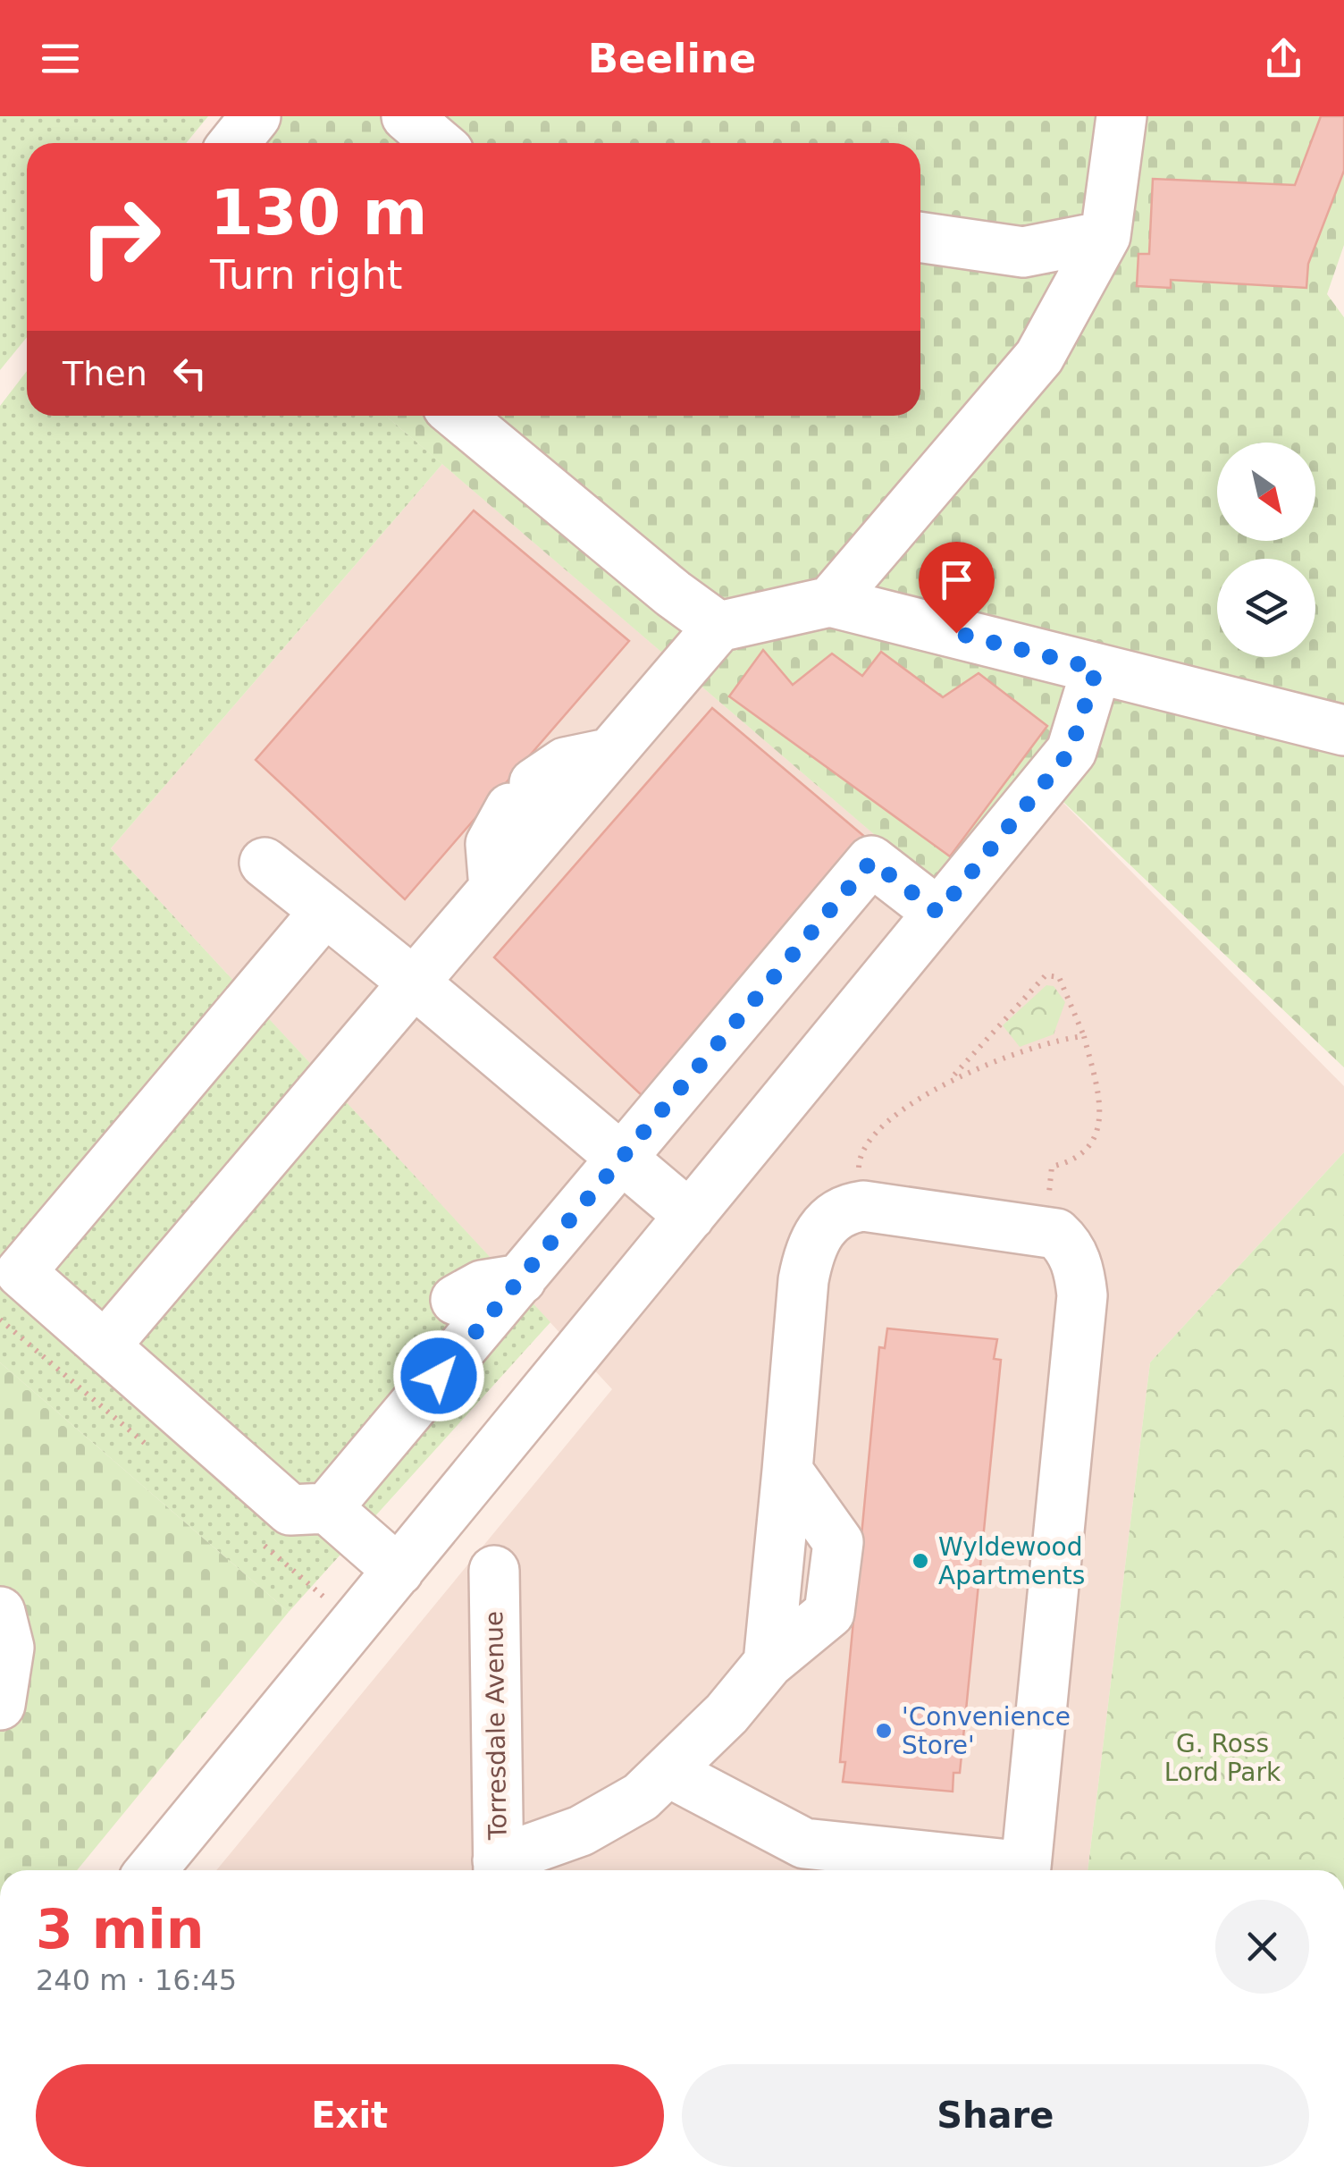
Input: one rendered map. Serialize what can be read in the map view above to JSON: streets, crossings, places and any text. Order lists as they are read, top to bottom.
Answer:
{
  "streets": {
    "street": ["Torresdale Avenue"]
  },
  "parks": ["G. Ross Lord Park"],
  "places": ["Wyldewood Apartments", "'Convenience Store'"],
  "north": "bottom right",
  "page": {
    "header": "Beeline",
    "turn": ["130 m", "Turn right"],
    "then": "Then",
    "heading": ["3 min", "240 m · 16:45"],
    "buttons": ["Exit", "Share"]
  }
}
